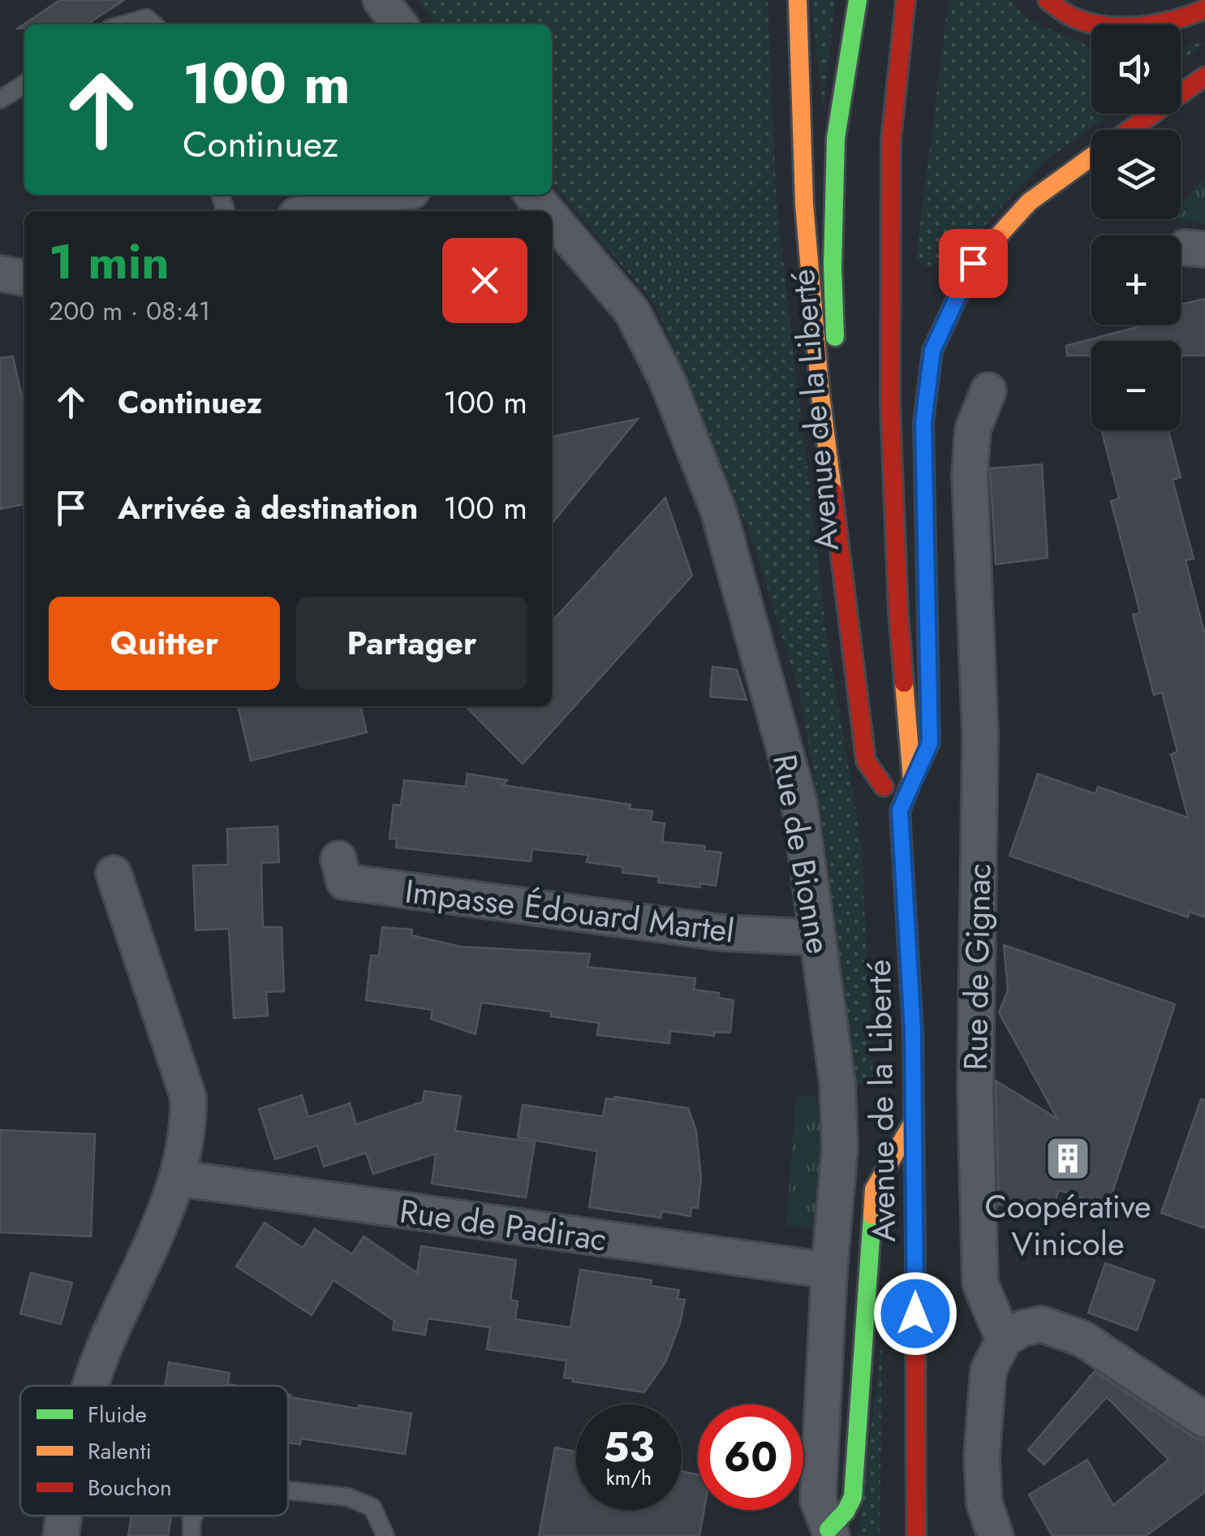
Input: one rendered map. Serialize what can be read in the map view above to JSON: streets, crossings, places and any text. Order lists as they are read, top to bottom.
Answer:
{
  "streets": {
    "main road": ["Avenue de la Liberté"],
    "street": [
      "Rue de Bionne",
      "Impasse Édouard Martel",
      "Rue de Gignac",
      "Rue de Padirac"
    ]
  },
  "crossings": [
    ["Rue de Bionne", "Impasse Édouard Martel"],
    ["Rue de Bionne", "Rue de Padirac"]
  ],
  "places": {
    "building": ["Coopérative Vinicole"]
  },
  "legend": ["Fluide", "Ralenti", "Bouchon"],
  "page": {
    "map_buttons": ["+", "−"],
    "turn": ["100 m", "Continuez"],
    "heading": ["1 min", "200 m · 08:41"],
    "list": [
      {
        "name": "Continuez",
        "value": "100 m"
      },
      {
        "name": "Arrivée à destination",
        "value": "100 m"
      }
    ],
    "buttons": ["Quitter", "Partager"],
    "speed": "53 km/h",
    "limit": "60"
  }
}
